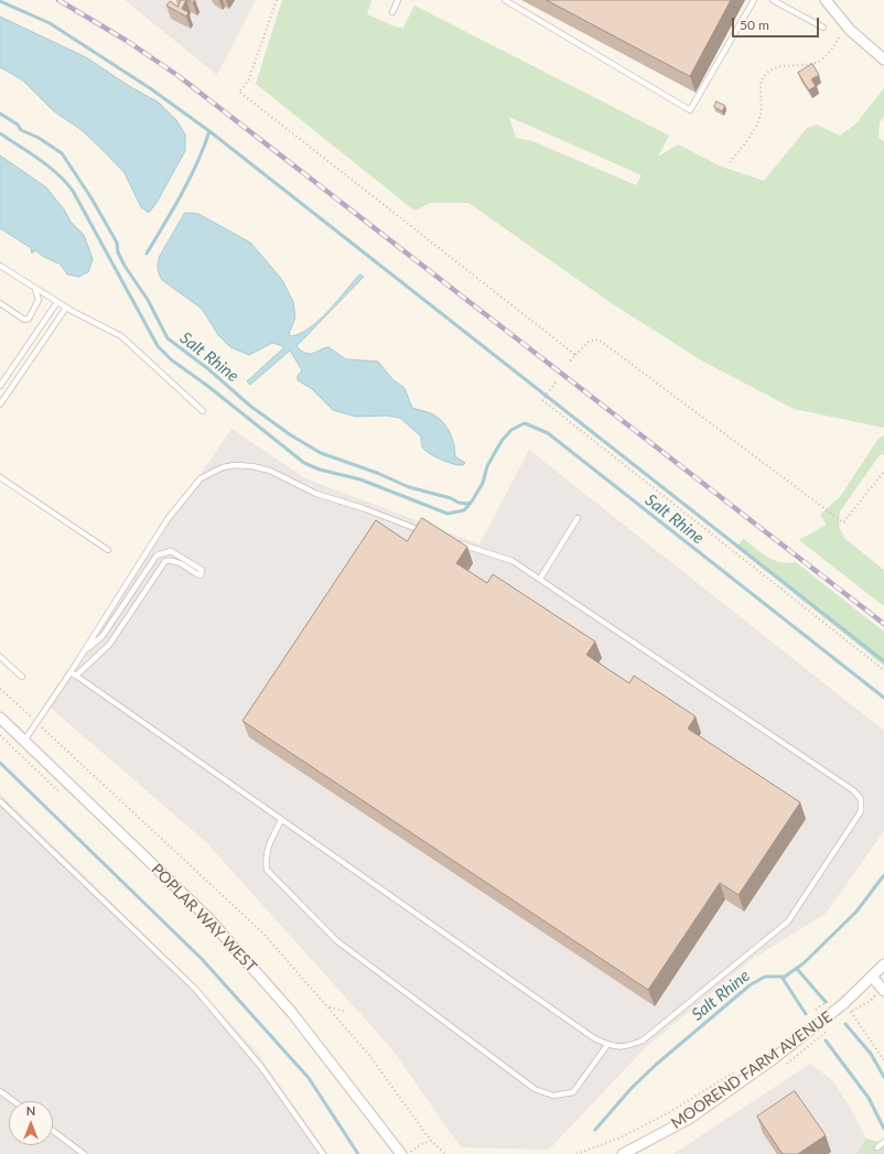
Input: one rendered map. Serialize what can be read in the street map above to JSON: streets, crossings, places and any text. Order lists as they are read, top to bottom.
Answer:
{
  "streets": {
    "street": ["POPLAR WAY WEST", "MOOREND FARM AVENUE"]
  },
  "water": ["Salt Rhine"],
  "scale_bar": "50 m",
  "north": "top"
}
